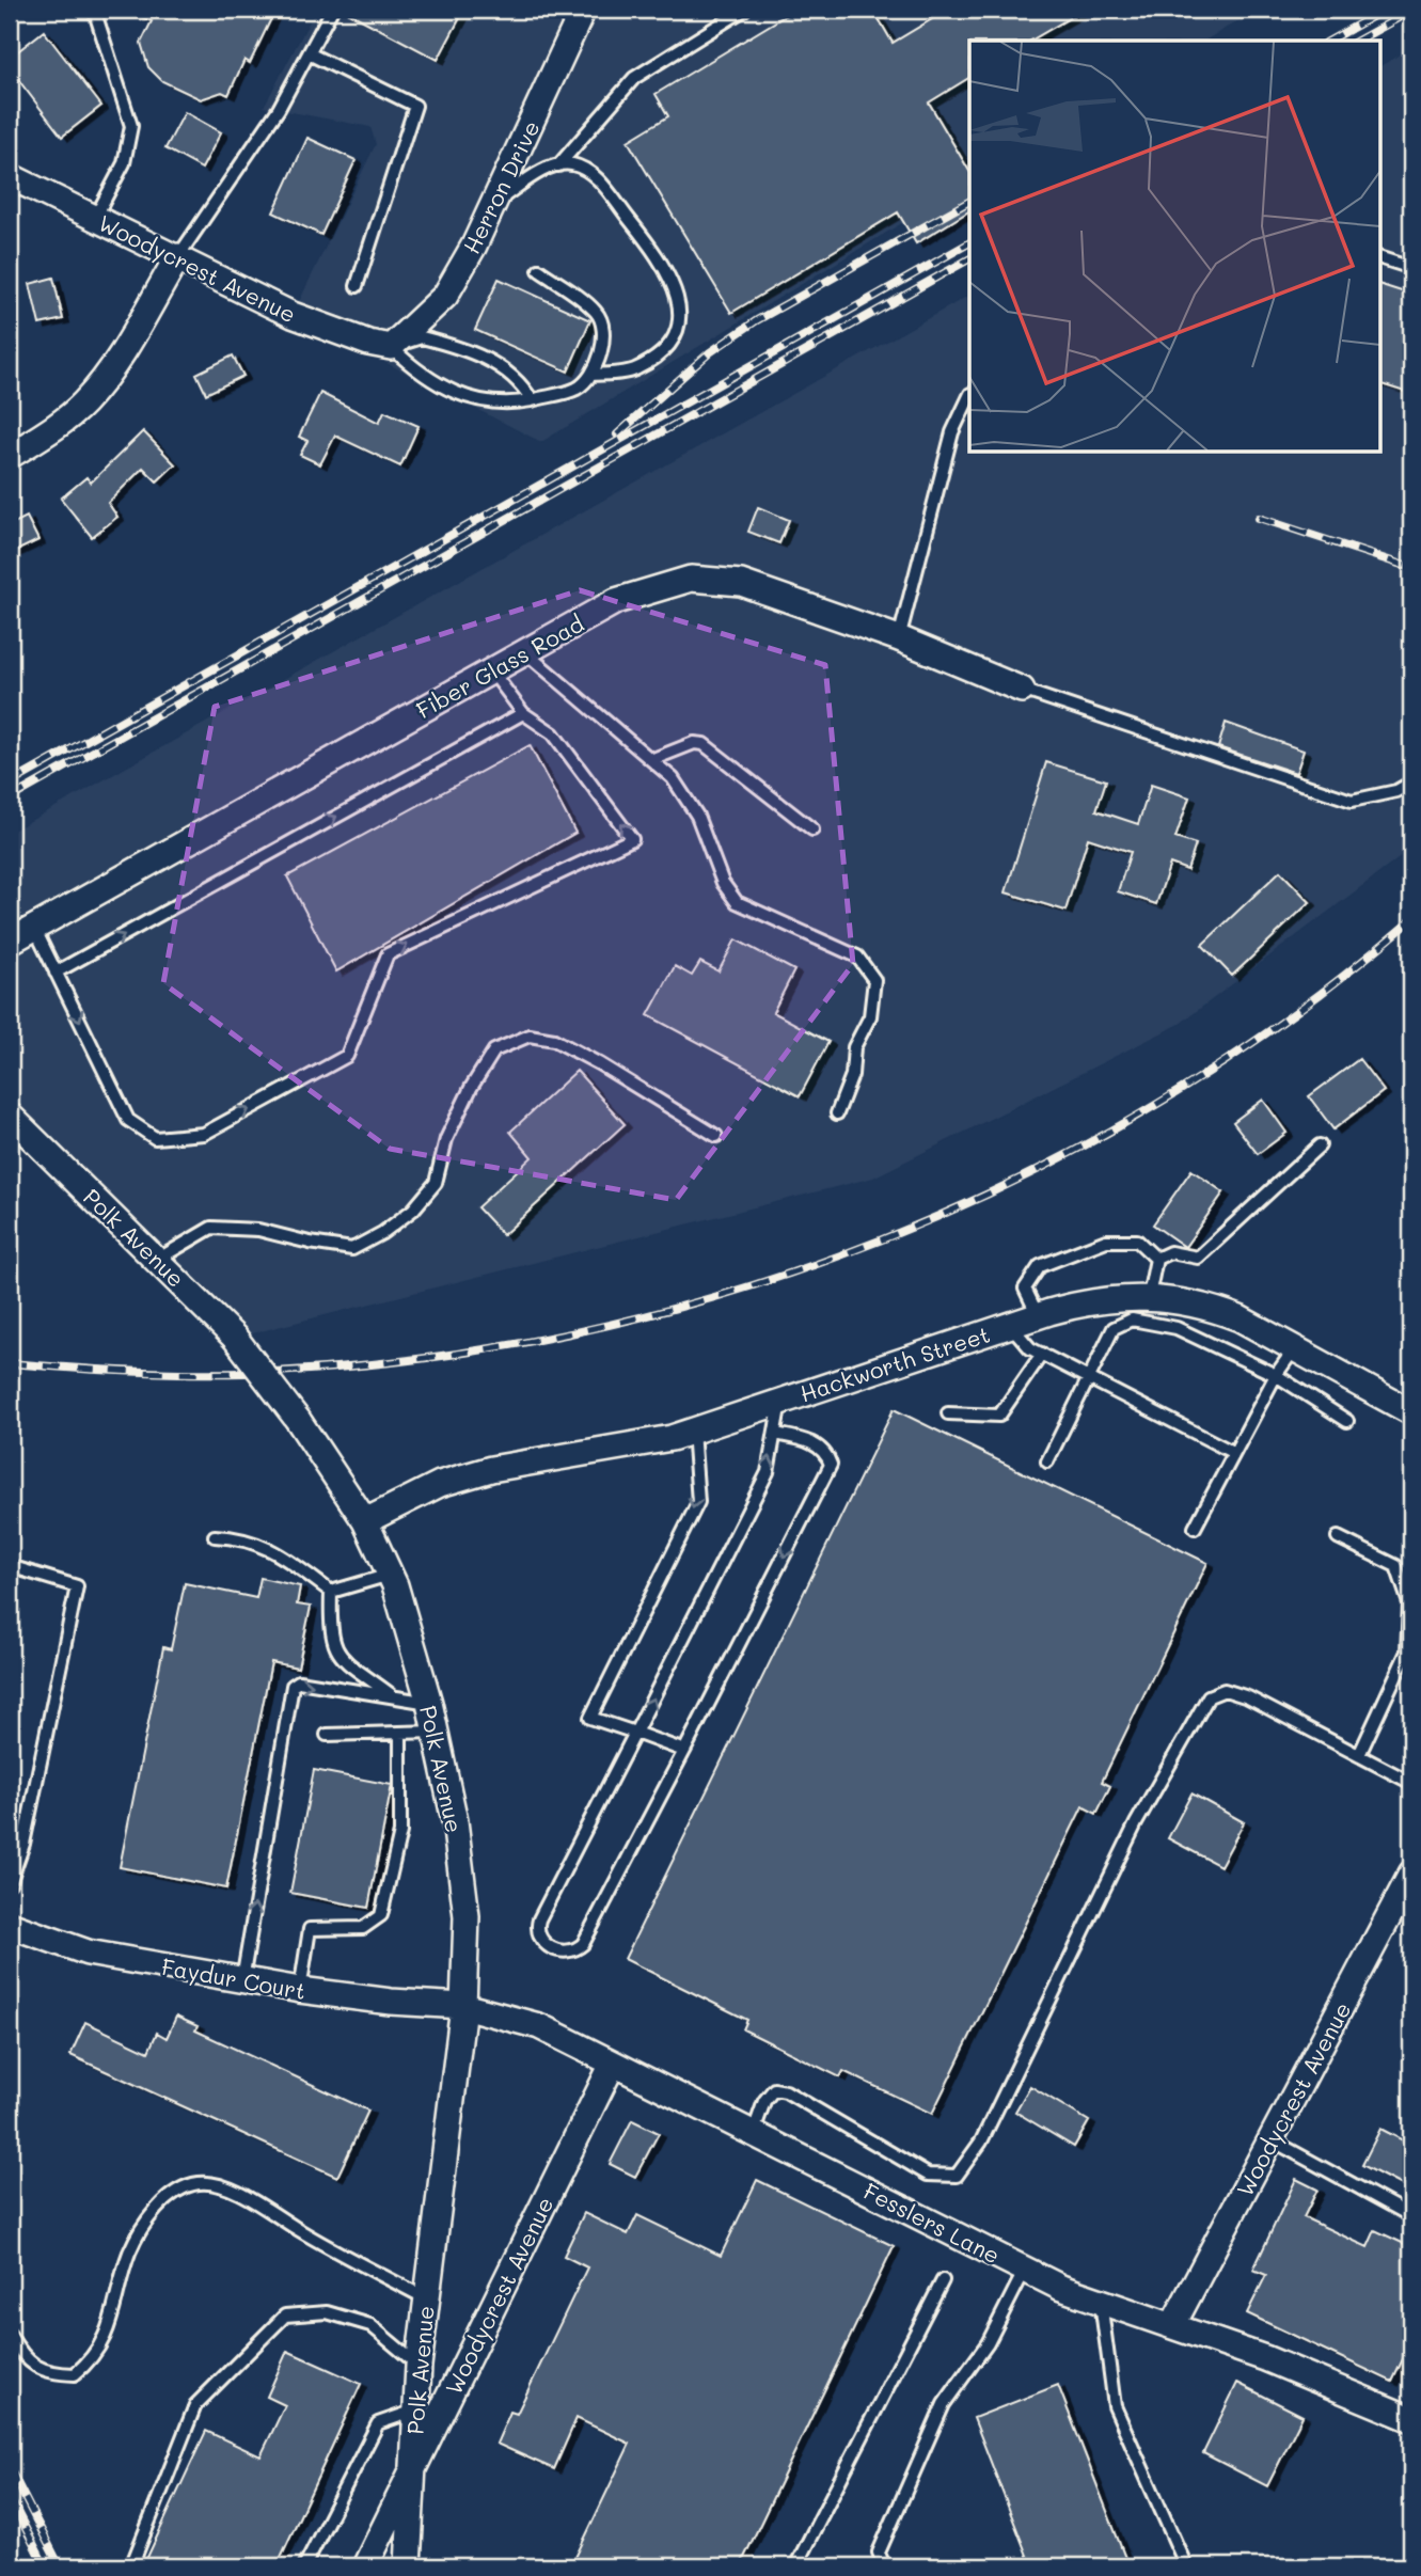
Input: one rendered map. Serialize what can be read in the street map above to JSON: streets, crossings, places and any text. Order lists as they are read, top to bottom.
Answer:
{
  "streets": {
    "street": [
      "Herron Drive",
      "Woodycrest Avenue",
      "Fiber Glass Road",
      "Polk Avenue",
      "Hackworth Street",
      "Faydur Court",
      "Fesslers Lane"
    ]
  },
  "crossings": [
    ["Herron Drive", "Woodycrest Avenue"],
    ["Woodycrest Avenue", "Polk Avenue"],
    ["Woodycrest Avenue", "Fesslers Lane"],
    ["Polk Avenue", "Hackworth Street"],
    ["Polk Avenue", "Faydur Court"],
    ["Polk Avenue", "Fesslers Lane"],
    ["Faydur Court", "Fesslers Lane"]
  ]
}
